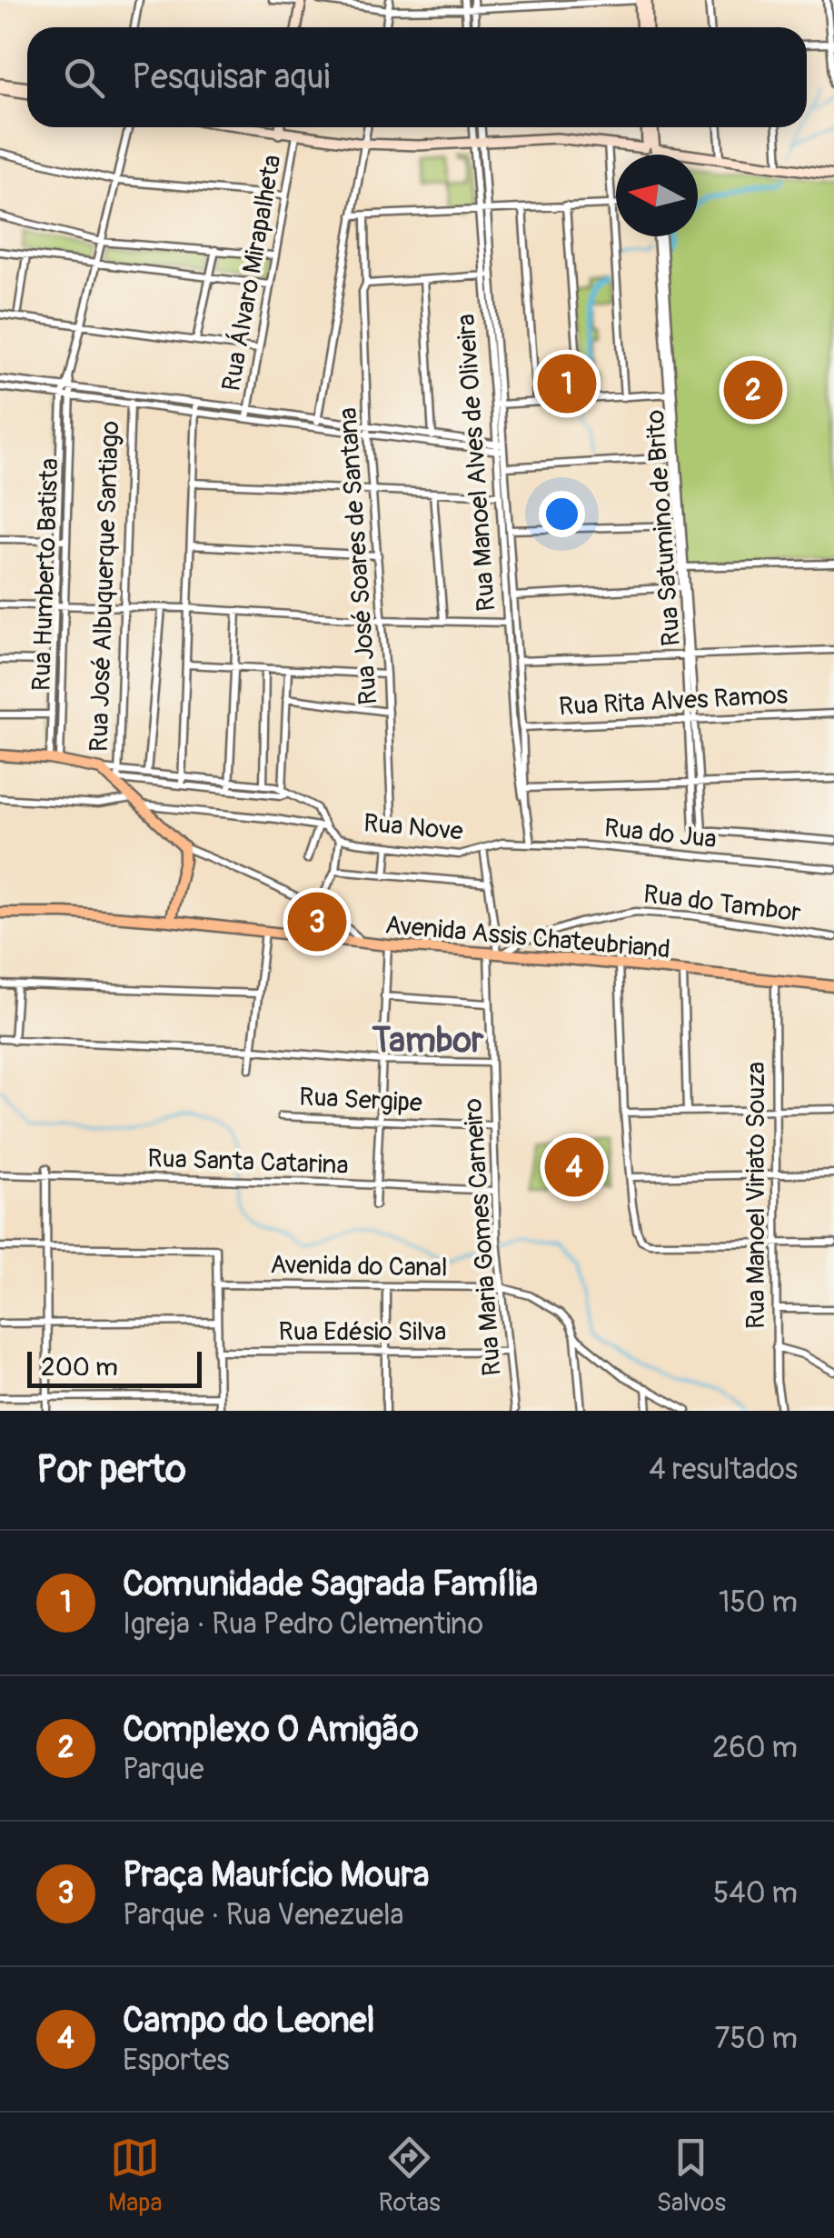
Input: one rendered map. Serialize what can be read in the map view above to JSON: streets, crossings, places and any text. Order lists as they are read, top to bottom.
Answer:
{
  "streets": {
    "main road": ["Rua José Albuquerque Santiago", "Avenida Assis Chateubriand"],
    "street": [
      "Rua Álvaro Mirapalheta",
      "Rua Manoel Alves de Oliveira",
      "Rua Satumino de Brito",
      "Rua José Soares de Santana",
      "Rua Humberto Batista",
      "Rua Rita Alves Ramos",
      "Rua Nove",
      "Rua do Jua",
      "Rua do Tambor",
      "Rua Sergipe",
      "Rua Santa Catarina",
      "Rua Manoel Viriato Souza",
      "Rua Maria Gomes Carneiro",
      "Avenida do Canal",
      "Rua Edésio Silva"
    ]
  },
  "crossings": [
    ["Rua Manoel Alves de Oliveira", "Rua Rita Alves Ramos"],
    ["Rua Manoel Alves de Oliveira", "Rua do Jua"],
    ["Rua Satumino de Brito", "Rua Rita Alves Ramos"],
    ["Rua Humberto Batista", "Rua José Albuquerque Santiago"],
    ["Rua Nove", "Rua do Jua"],
    ["Rua Nove", "Rua Maria Gomes Carneiro"],
    ["Rua do Jua", "Rua Maria Gomes Carneiro"],
    ["Rua do Tambor", "Avenida Assis Chateubriand"],
    ["Rua do Tambor", "Rua Maria Gomes Carneiro"],
    ["Avenida Assis Chateubriand", "Rua Manoel Viriato Souza"],
    ["Avenida Assis Chateubriand", "Rua Maria Gomes Carneiro"],
    ["Rua Sergipe", "Rua Maria Gomes Carneiro"],
    ["Rua Santa Catarina", "Rua Maria Gomes Carneiro"],
    ["Rua Maria Gomes Carneiro", "Avenida do Canal"],
    ["Rua Maria Gomes Carneiro", "Rua Edésio Silva"]
  ],
  "districts": ["Tambor"],
  "scale_bar": "200 m",
  "north": "left",
  "page": {
    "search": "Pesquisar aqui",
    "pins": [
      "1",
      "2",
      "3",
      "4"
    ],
    "scale": "200 m",
    "heading": ["Por perto", "4 resultados"],
    "list": [
      {
        "mark": "1",
        "name": "Comunidade Sagrada Família",
        "note": "Igreja · Rua Pedro Clementino",
        "value": "150 m"
      },
      {
        "mark": "2",
        "name": "Complexo O Amigão",
        "note": "Parque",
        "value": "260 m"
      },
      {
        "mark": "3",
        "name": "Praça Maurício Moura",
        "note": "Parque · Rua Venezuela",
        "value": "540 m"
      },
      {
        "mark": "4",
        "name": "Campo do Leonel",
        "note": "Esportes",
        "value": "750 m"
      }
    ],
    "nav": ["Mapa", "Rotas", "Salvos"]
  }
}
